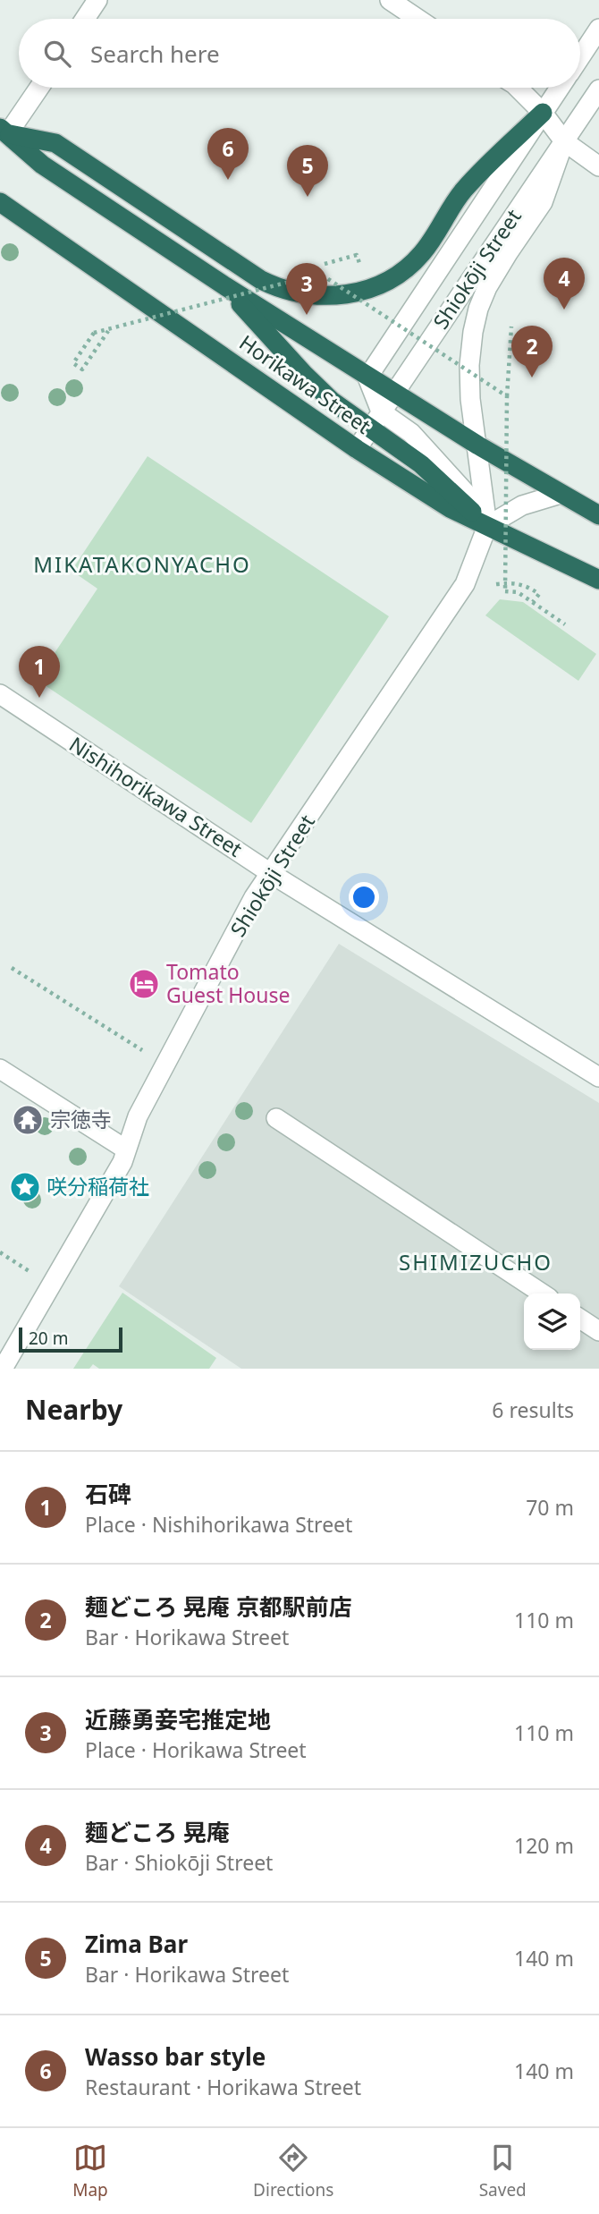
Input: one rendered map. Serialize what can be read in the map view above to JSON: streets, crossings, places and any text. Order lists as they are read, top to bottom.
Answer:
{
  "streets": {
    "highway": ["Horikawa Street"],
    "street": ["Shiokōji Street", "Nishihorikawa Street"]
  },
  "crossings": [
    ["Shiokōji Street", "Horikawa Street"],
    ["Shiokōji Street", "Nishihorikawa Street"]
  ],
  "districts": ["MIKATAKONYACHO", "SHIMIZUCHO"],
  "places": {
    "hotel": ["Tomato Guest House"],
    "temple": ["宗徳寺"],
    "place": ["咲分稲荷社"]
  },
  "scale_bar": "20 m",
  "page": {
    "search": "Search here",
    "pins": [
      "6",
      "5",
      "4",
      "3",
      "2",
      "1"
    ],
    "scale": "20 m",
    "heading": ["Nearby", "6 results"],
    "list": [
      {
        "mark": "1",
        "name": "石碑",
        "note": "Place · Nishihorikawa Street",
        "value": "70 m"
      },
      {
        "mark": "2",
        "name": "麺どころ 晃庵 京都駅前店",
        "note": "Bar · Horikawa Street",
        "value": "110 m"
      },
      {
        "mark": "3",
        "name": "近藤勇妾宅推定地",
        "note": "Place · Horikawa Street",
        "value": "110 m"
      },
      {
        "mark": "4",
        "name": "麵どころ 晃庵",
        "note": "Bar · Shiokōji Street",
        "value": "120 m"
      },
      {
        "mark": "5",
        "name": "Zima Bar",
        "note": "Bar · Horikawa Street",
        "value": "140 m"
      },
      {
        "mark": "6",
        "name": "Wasso bar style",
        "note": "Restaurant · Horikawa Street",
        "value": "140 m"
      }
    ],
    "nav": ["Map", "Directions", "Saved"]
  }
}
